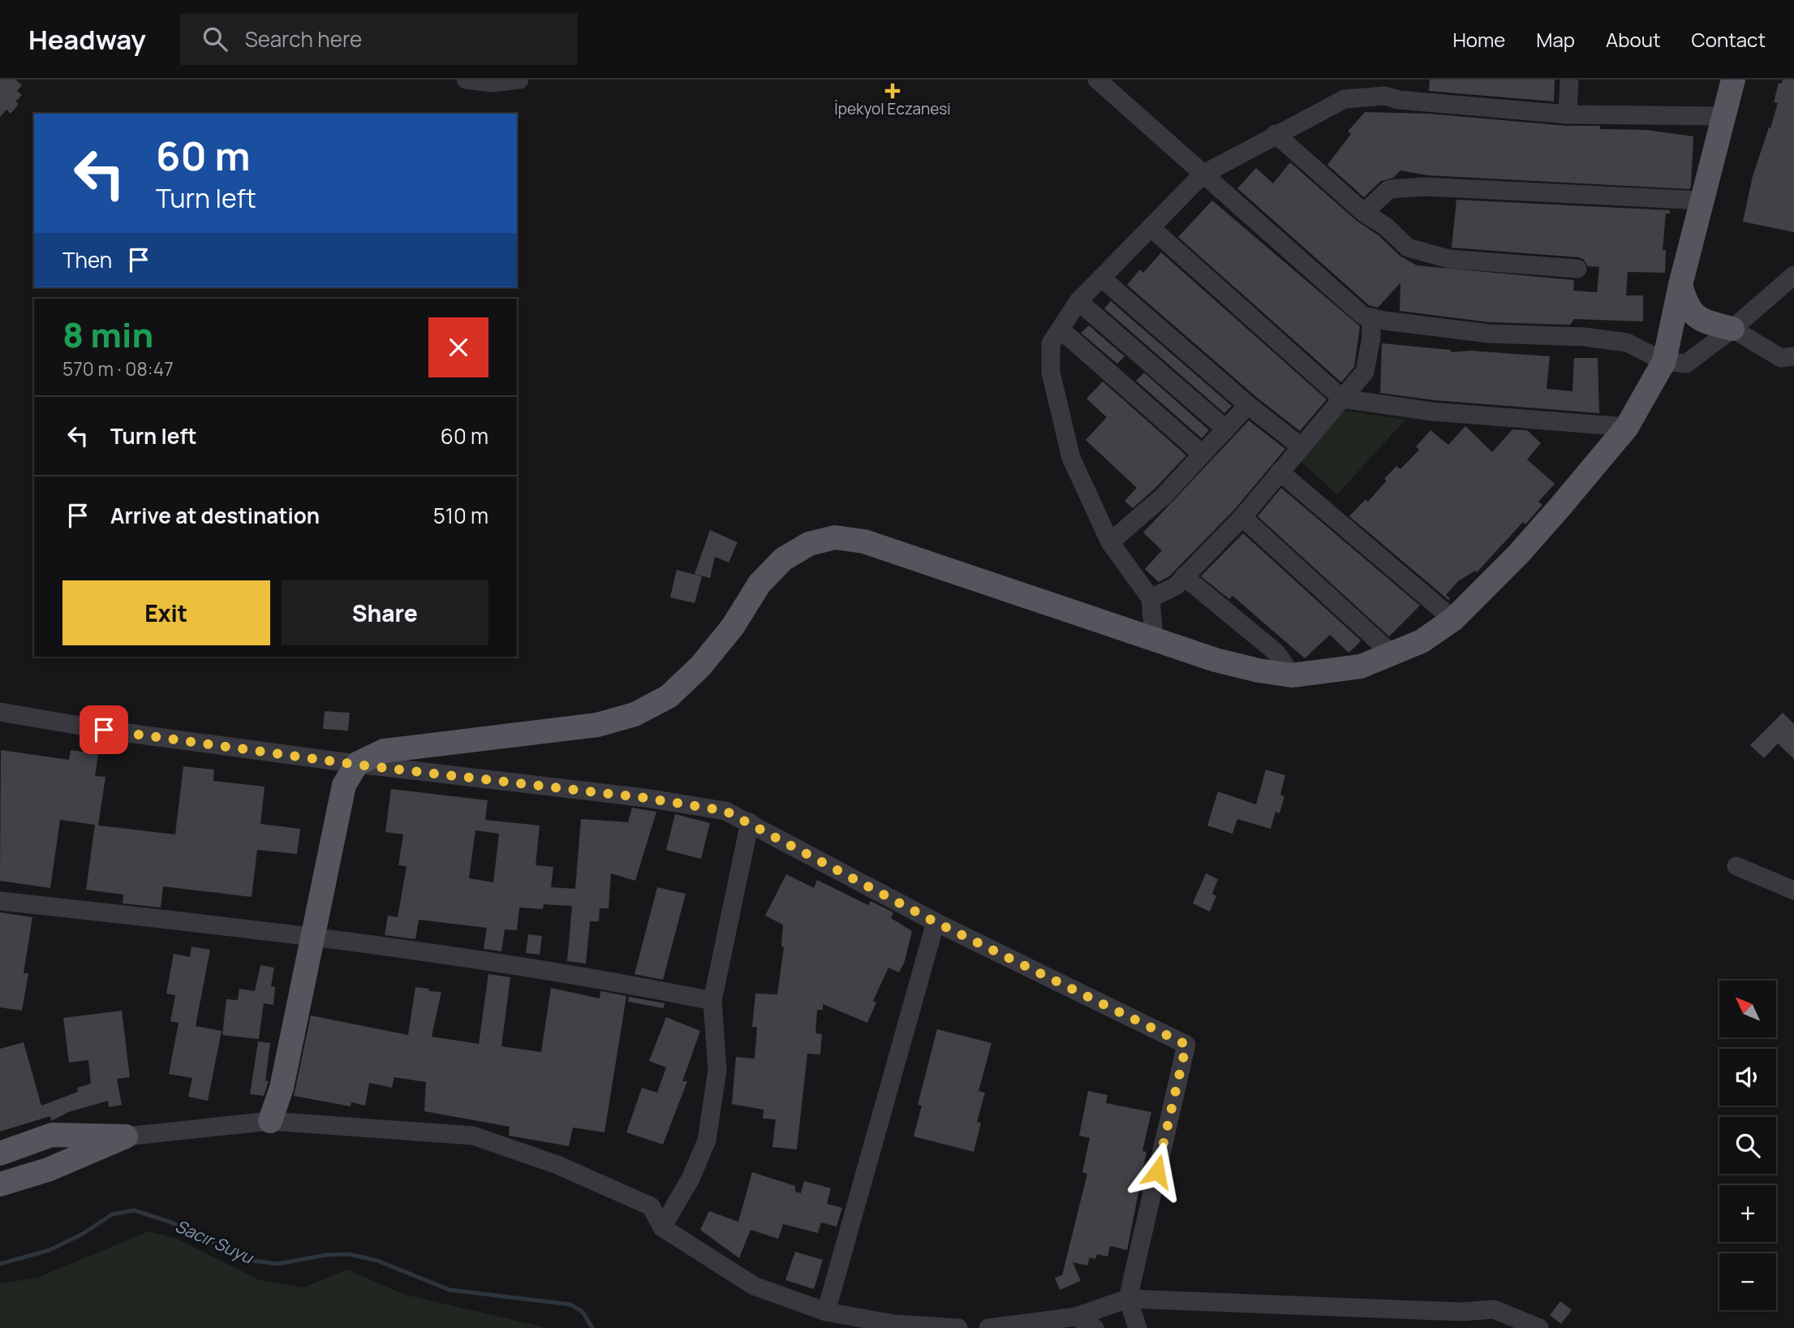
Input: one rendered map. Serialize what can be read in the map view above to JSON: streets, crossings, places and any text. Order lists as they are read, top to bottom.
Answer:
{
  "water": ["Sacır Suyu"],
  "places": {
    "health": ["İpekyol Eczanesi"]
  },
  "north": "top left",
  "page": {
    "header": "Headway",
    "search": "Search here",
    "nav": [
      "Home",
      "Map",
      "About",
      "Contact"
    ],
    "turn": ["60 m", "Turn left"],
    "then": "Then",
    "heading": ["8 min", "570 m · 08:47"],
    "list": [
      {
        "name": "Turn left",
        "value": "60 m"
      },
      {
        "name": "Arrive at destination",
        "value": "510 m"
      }
    ],
    "buttons": ["Exit", "Share"],
    "map_buttons": ["+", "−"]
  }
}
